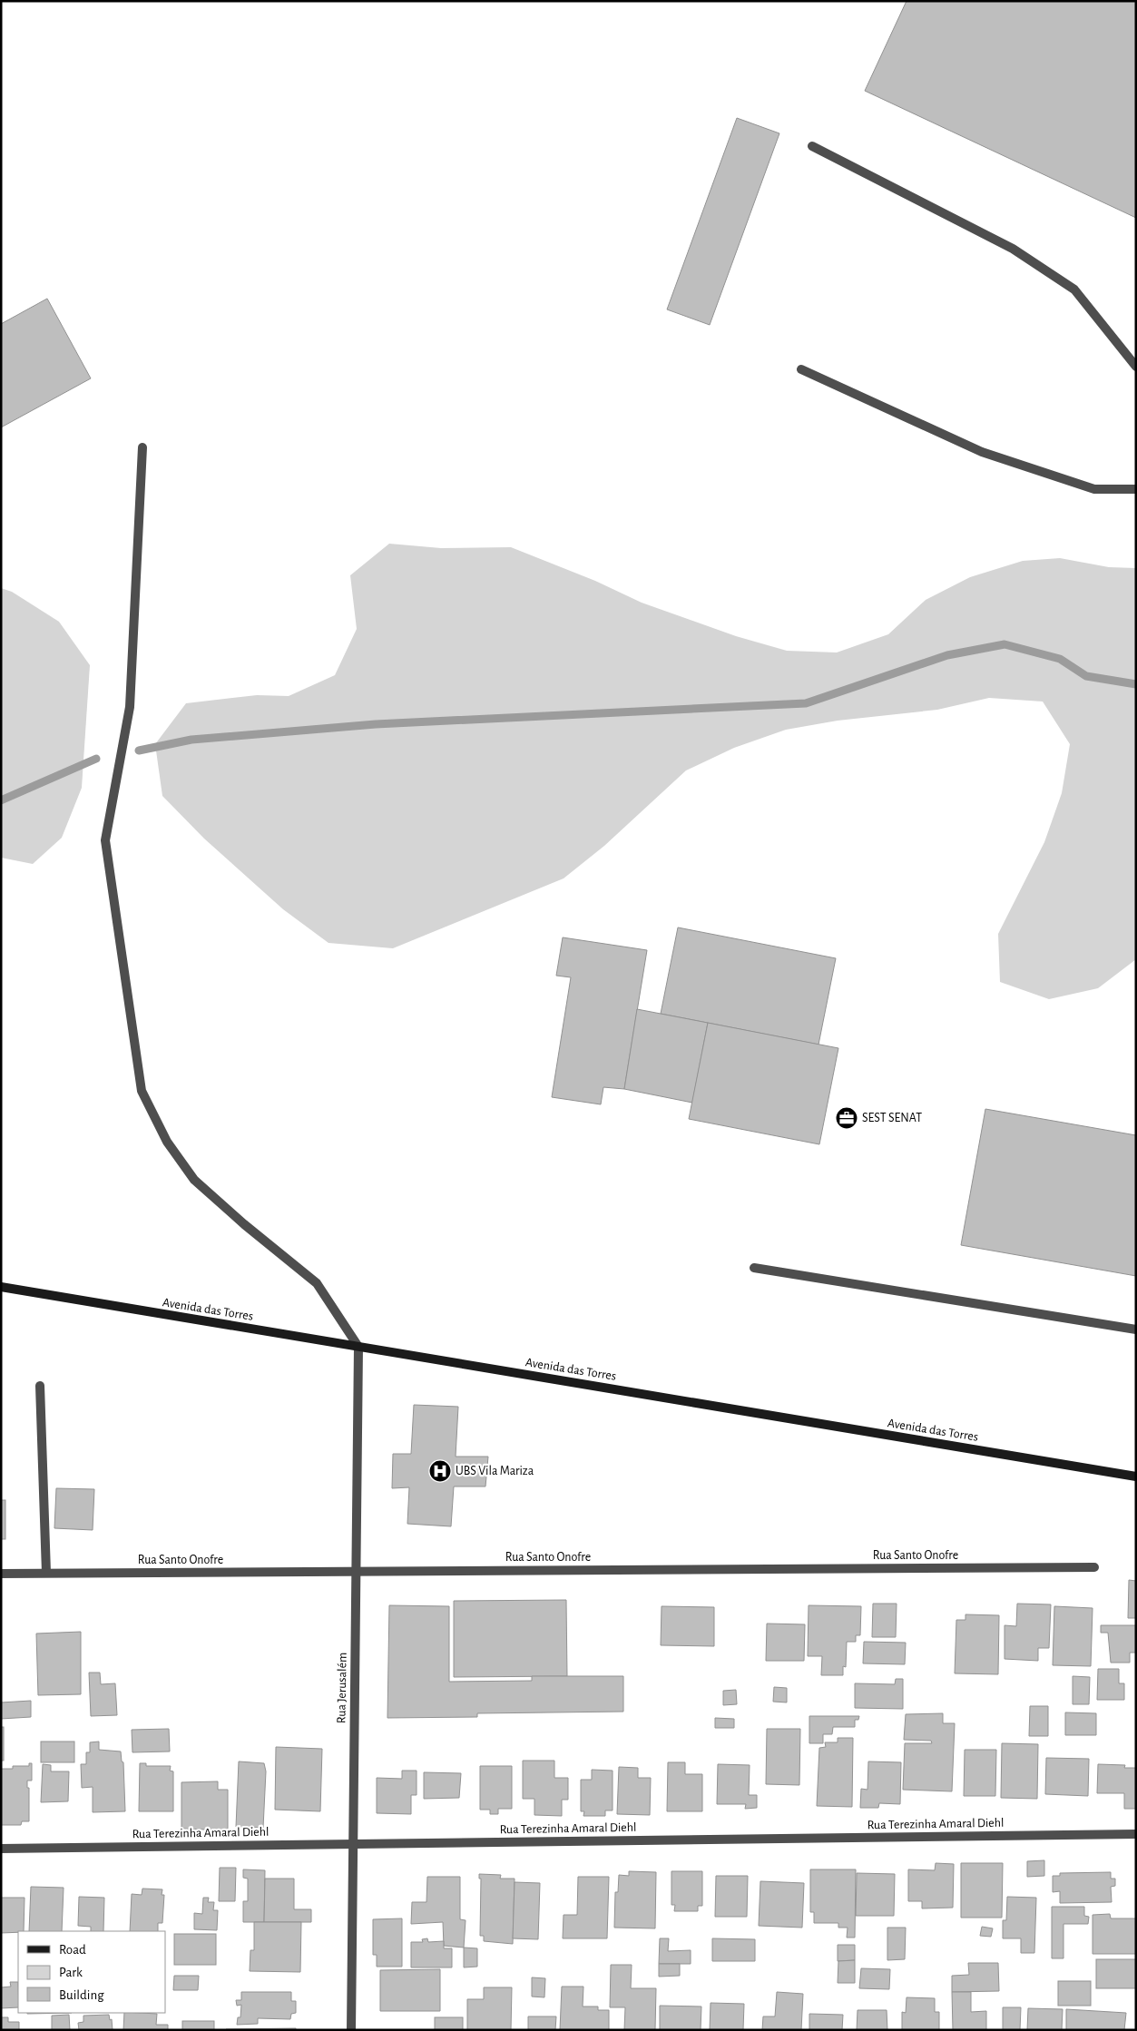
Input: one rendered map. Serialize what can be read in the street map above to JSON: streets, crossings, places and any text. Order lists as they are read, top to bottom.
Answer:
{
  "streets": {
    "main road": ["Avenida das Torres"],
    "street": ["Rua Santo Onofre", "Rua Jerusalém", "Rua Terezinha Amaral Diehl"]
  },
  "crossings": [
    ["Avenida das Torres", "Rua Jerusalém"],
    ["Rua Santo Onofre", "Rua Jerusalém"],
    ["Rua Jerusalém", "Rua Terezinha Amaral Diehl"]
  ],
  "places": {
    "office": ["SEST SENAT"],
    "hospital": ["UBS Vila Mariza"]
  },
  "legend": ["Road", "Park", "Building"]
}
